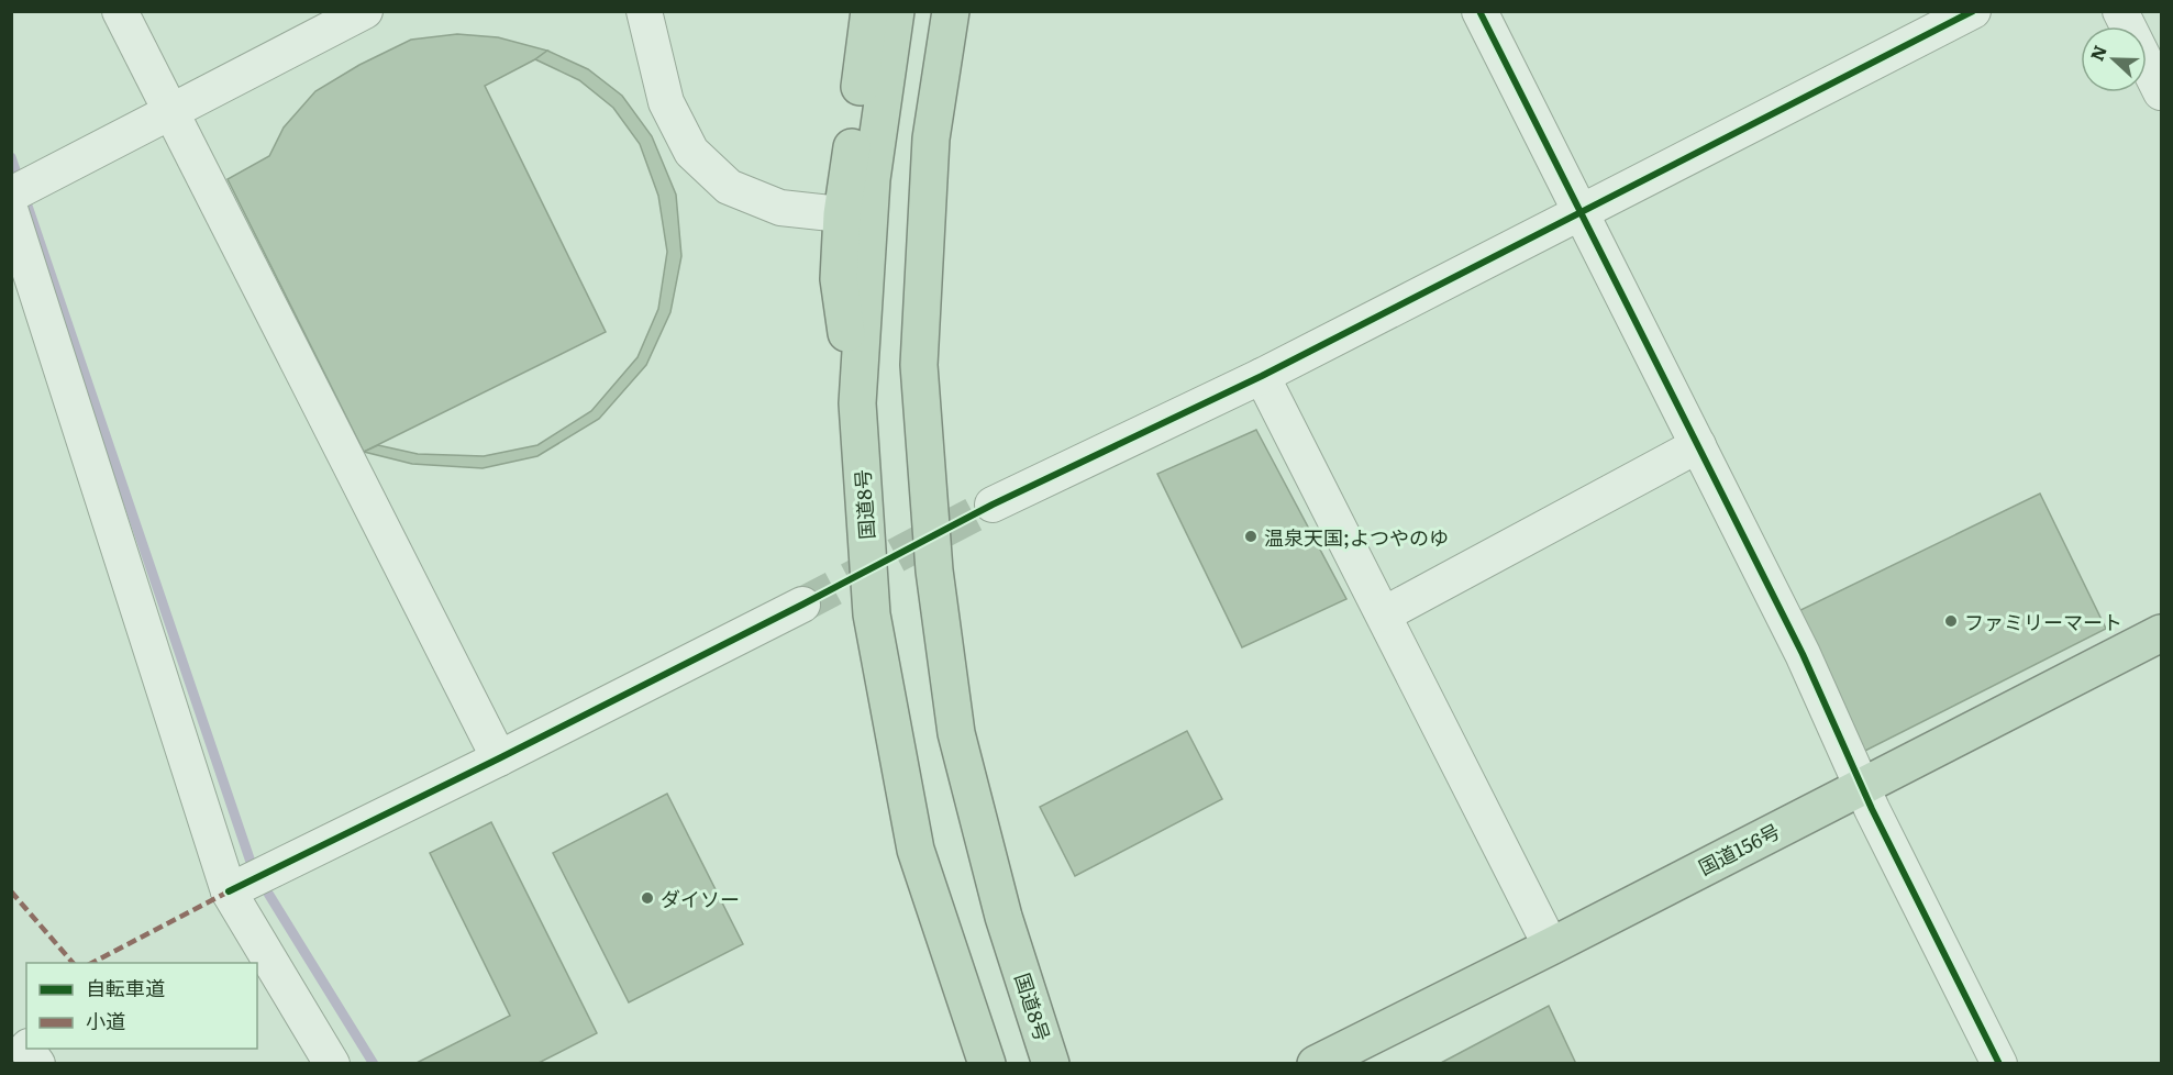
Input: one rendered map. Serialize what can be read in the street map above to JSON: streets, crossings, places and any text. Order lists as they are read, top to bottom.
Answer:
{
  "streets": {
    "highway": ["国道8号", "国道156号"]
  },
  "places": ["温泉天国;よつやのゆ", "ファミリーマート", "ダイソー"],
  "legend": ["自転車道", "小道"],
  "north": "left"
}
